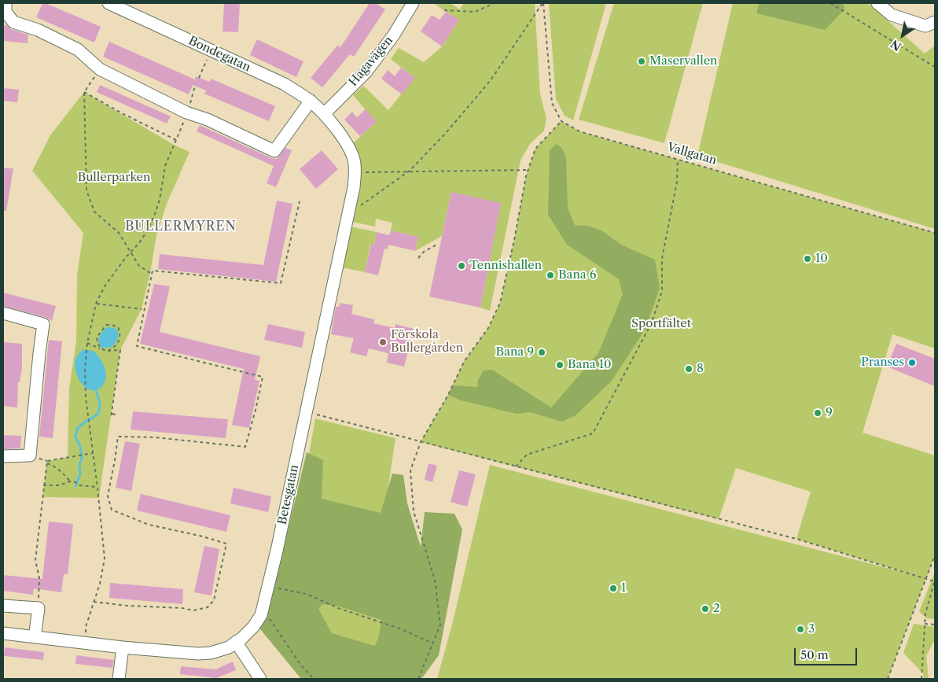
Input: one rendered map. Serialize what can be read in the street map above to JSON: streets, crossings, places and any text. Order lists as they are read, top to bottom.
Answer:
{
  "streets": {
    "street": ["Bondegatan", "Hagavägen", "Betesgatan"],
    "path": ["Vallgatan"]
  },
  "crossings": [
    ["Bondegatan", "Hagavägen"],
    ["Bondegatan", "Betesgatan"],
    ["Hagavägen", "Betesgatan"]
  ],
  "districts": ["BULLERMYREN"],
  "parks": ["Bullerparken", "Sportfältet"],
  "places": [
    "Maservallen",
    "10",
    "Tennishallen",
    "Bana 6",
    "Förskola Bullergården",
    "Bana 9",
    "Pranses",
    "Bana 10",
    "8",
    "9",
    "1",
    "2",
    "3"
  ],
  "scale_bar": "50 m",
  "north": "bottom left"
}
